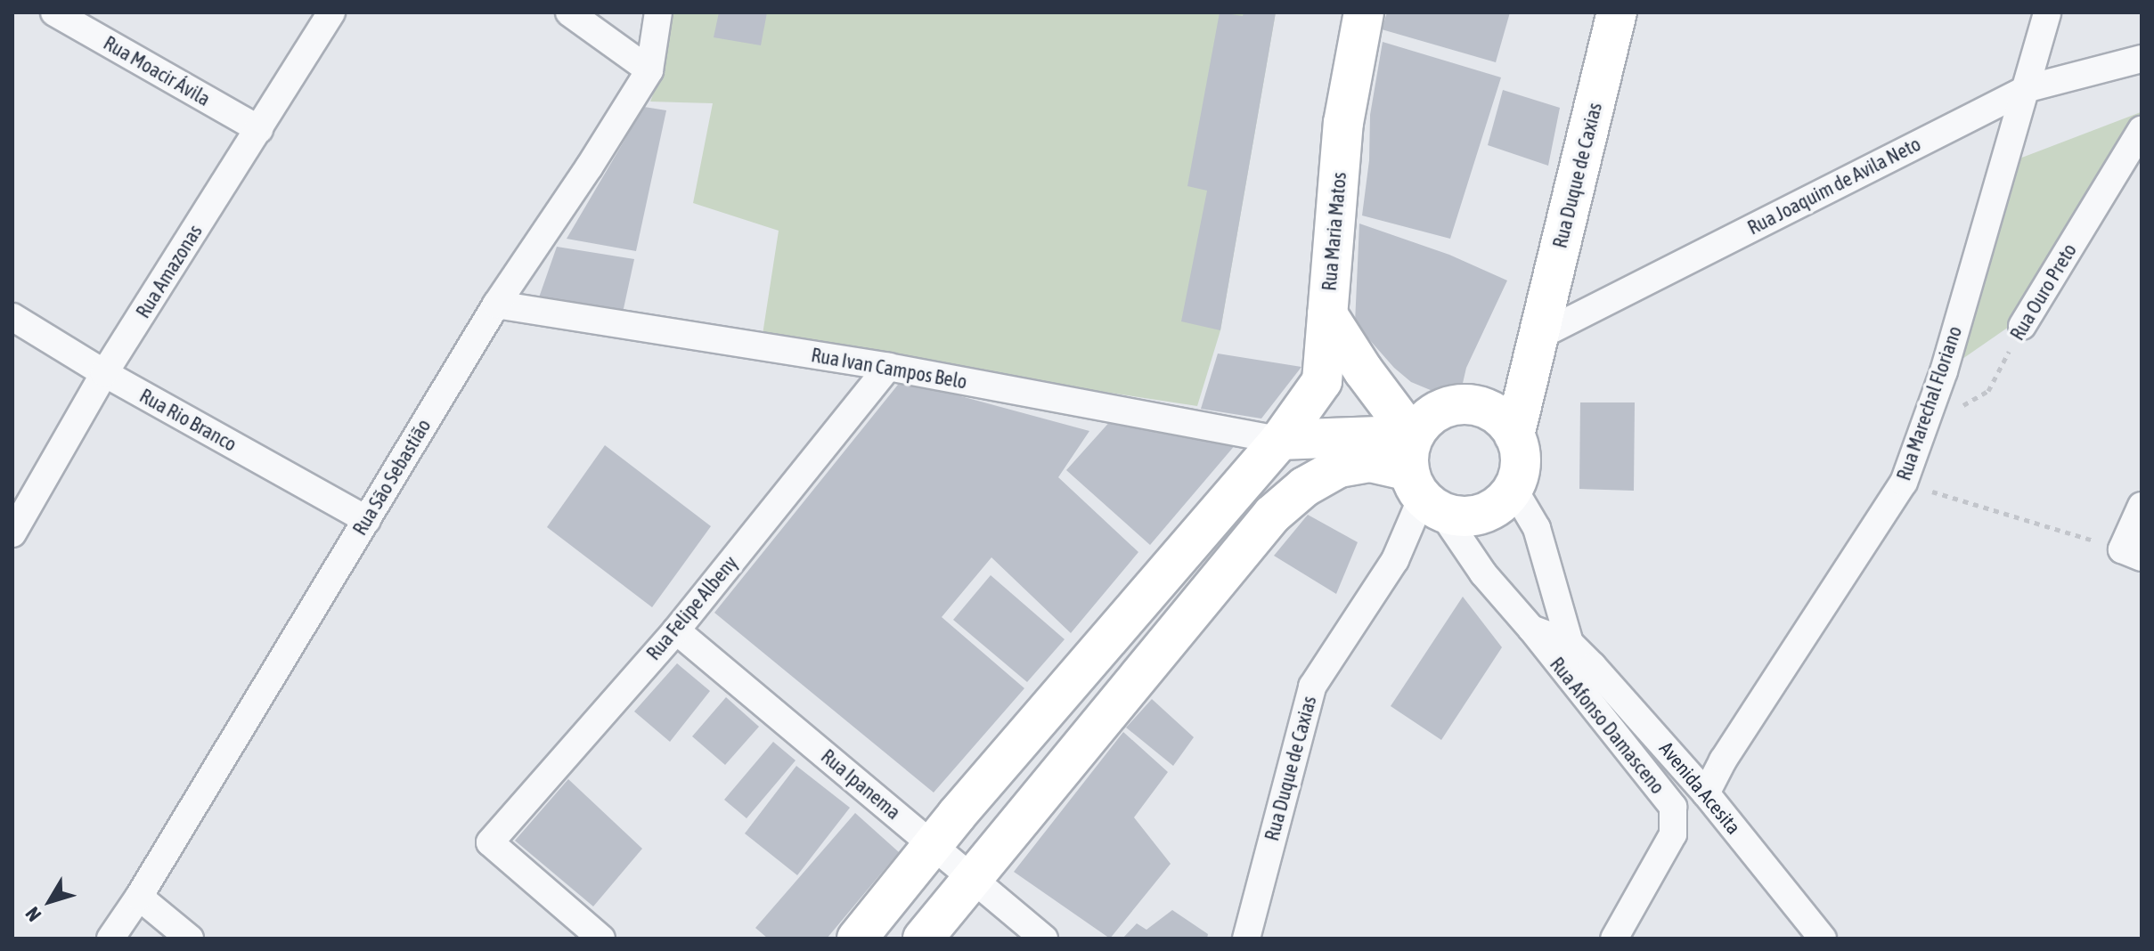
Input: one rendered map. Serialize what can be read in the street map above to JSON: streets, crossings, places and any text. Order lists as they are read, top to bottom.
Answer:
{
  "streets": {
    "main road": ["Rua Duque de Caxias", "Rua Maria Matos"],
    "street": [
      "Rua Moacir Ávila",
      "Rua Joaquim de Avila Neto",
      "Rua Amazonas",
      "Rua Ouro Preto",
      "Rua Ivan Campos Belo",
      "Rua Marechal Floriano",
      "Rua Rio Branco",
      "Rua São Sebastião",
      "Rua Felipe Albeny",
      "Rua Afonso Damasceno",
      "Rua Ipanema",
      "Avenida Acesita"
    ]
  },
  "crossings": [
    ["Rua Moacir Ávila", "Rua Amazonas"],
    ["Rua Duque de Caxias", "Rua Joaquim de Avila Neto"],
    ["Rua Duque de Caxias", "Avenida Acesita"],
    ["Rua Joaquim de Avila Neto", "Rua Marechal Floriano"],
    ["Rua Maria Matos", "Rua Ivan Campos Belo"],
    ["Rua Maria Matos", "Rua Ipanema"],
    ["Rua Amazonas", "Rua Rio Branco"],
    ["Rua Ouro Preto", "Rua Marechal Floriano"],
    ["Rua Ivan Campos Belo", "Rua São Sebastião"],
    ["Rua Ivan Campos Belo", "Rua Felipe Albeny"],
    ["Rua Marechal Floriano", "Avenida Acesita"],
    ["Rua Rio Branco", "Rua São Sebastião"],
    ["Rua Felipe Albeny", "Rua Ipanema"],
    ["Rua Afonso Damasceno", "Avenida Acesita"]
  ],
  "north": "bottom left"
}
